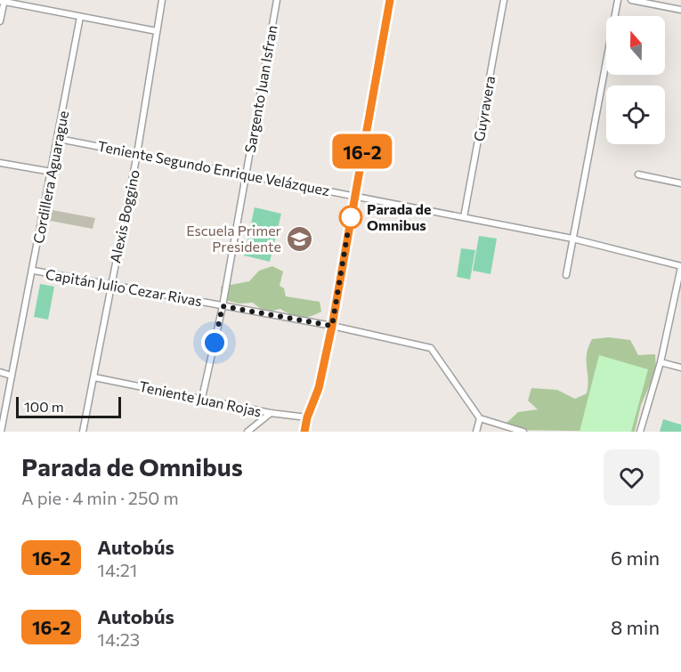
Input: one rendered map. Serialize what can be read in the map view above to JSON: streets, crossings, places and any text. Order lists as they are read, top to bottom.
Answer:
{
  "streets": {
    "street": [
      "Sargento Juan Isfran",
      "Guyravera",
      "Teniente Segundo Enrique Velázquez",
      "Cordillera Aguarague",
      "Alexis Boggino",
      "Capitán Julio Cezar Rivas",
      "Teniente Juan Rojas"
    ]
  },
  "crossings": [
    ["Sargento Juan Isfran", "Teniente Segundo Enrique Velázquez"],
    ["Sargento Juan Isfran", "Capitán Julio Cezar Rivas"],
    ["Sargento Juan Isfran", "Teniente Juan Rojas"],
    ["Guyravera", "Teniente Segundo Enrique Velázquez"],
    ["Teniente Segundo Enrique Velázquez", "Cordillera Aguarague"],
    ["Teniente Segundo Enrique Velázquez", "Alexis Boggino"],
    ["Cordillera Aguarague", "Capitán Julio Cezar Rivas"],
    ["Alexis Boggino", "Capitán Julio Cezar Rivas"],
    ["Alexis Boggino", "Teniente Juan Rojas"]
  ],
  "places": {
    "other": ["Parada de Omnibus"],
    "school or university": ["Escuela Primer Presidente"]
  },
  "lines": ["bus line 16-2"],
  "scale_bar": "100 m",
  "north": "top",
  "page": {
    "on_map": "16-2",
    "scale": "100 m",
    "heading": ["Parada de Omnibus", "A pie · 4 min · 250 m"],
    "list": [
      {
        "mark": "16-2",
        "name": "Autobús",
        "note": "14:21",
        "value": "6 min"
      },
      {
        "mark": "16-2",
        "name": "Autobús",
        "note": "14:23",
        "value": "8 min"
      }
    ]
  }
}
